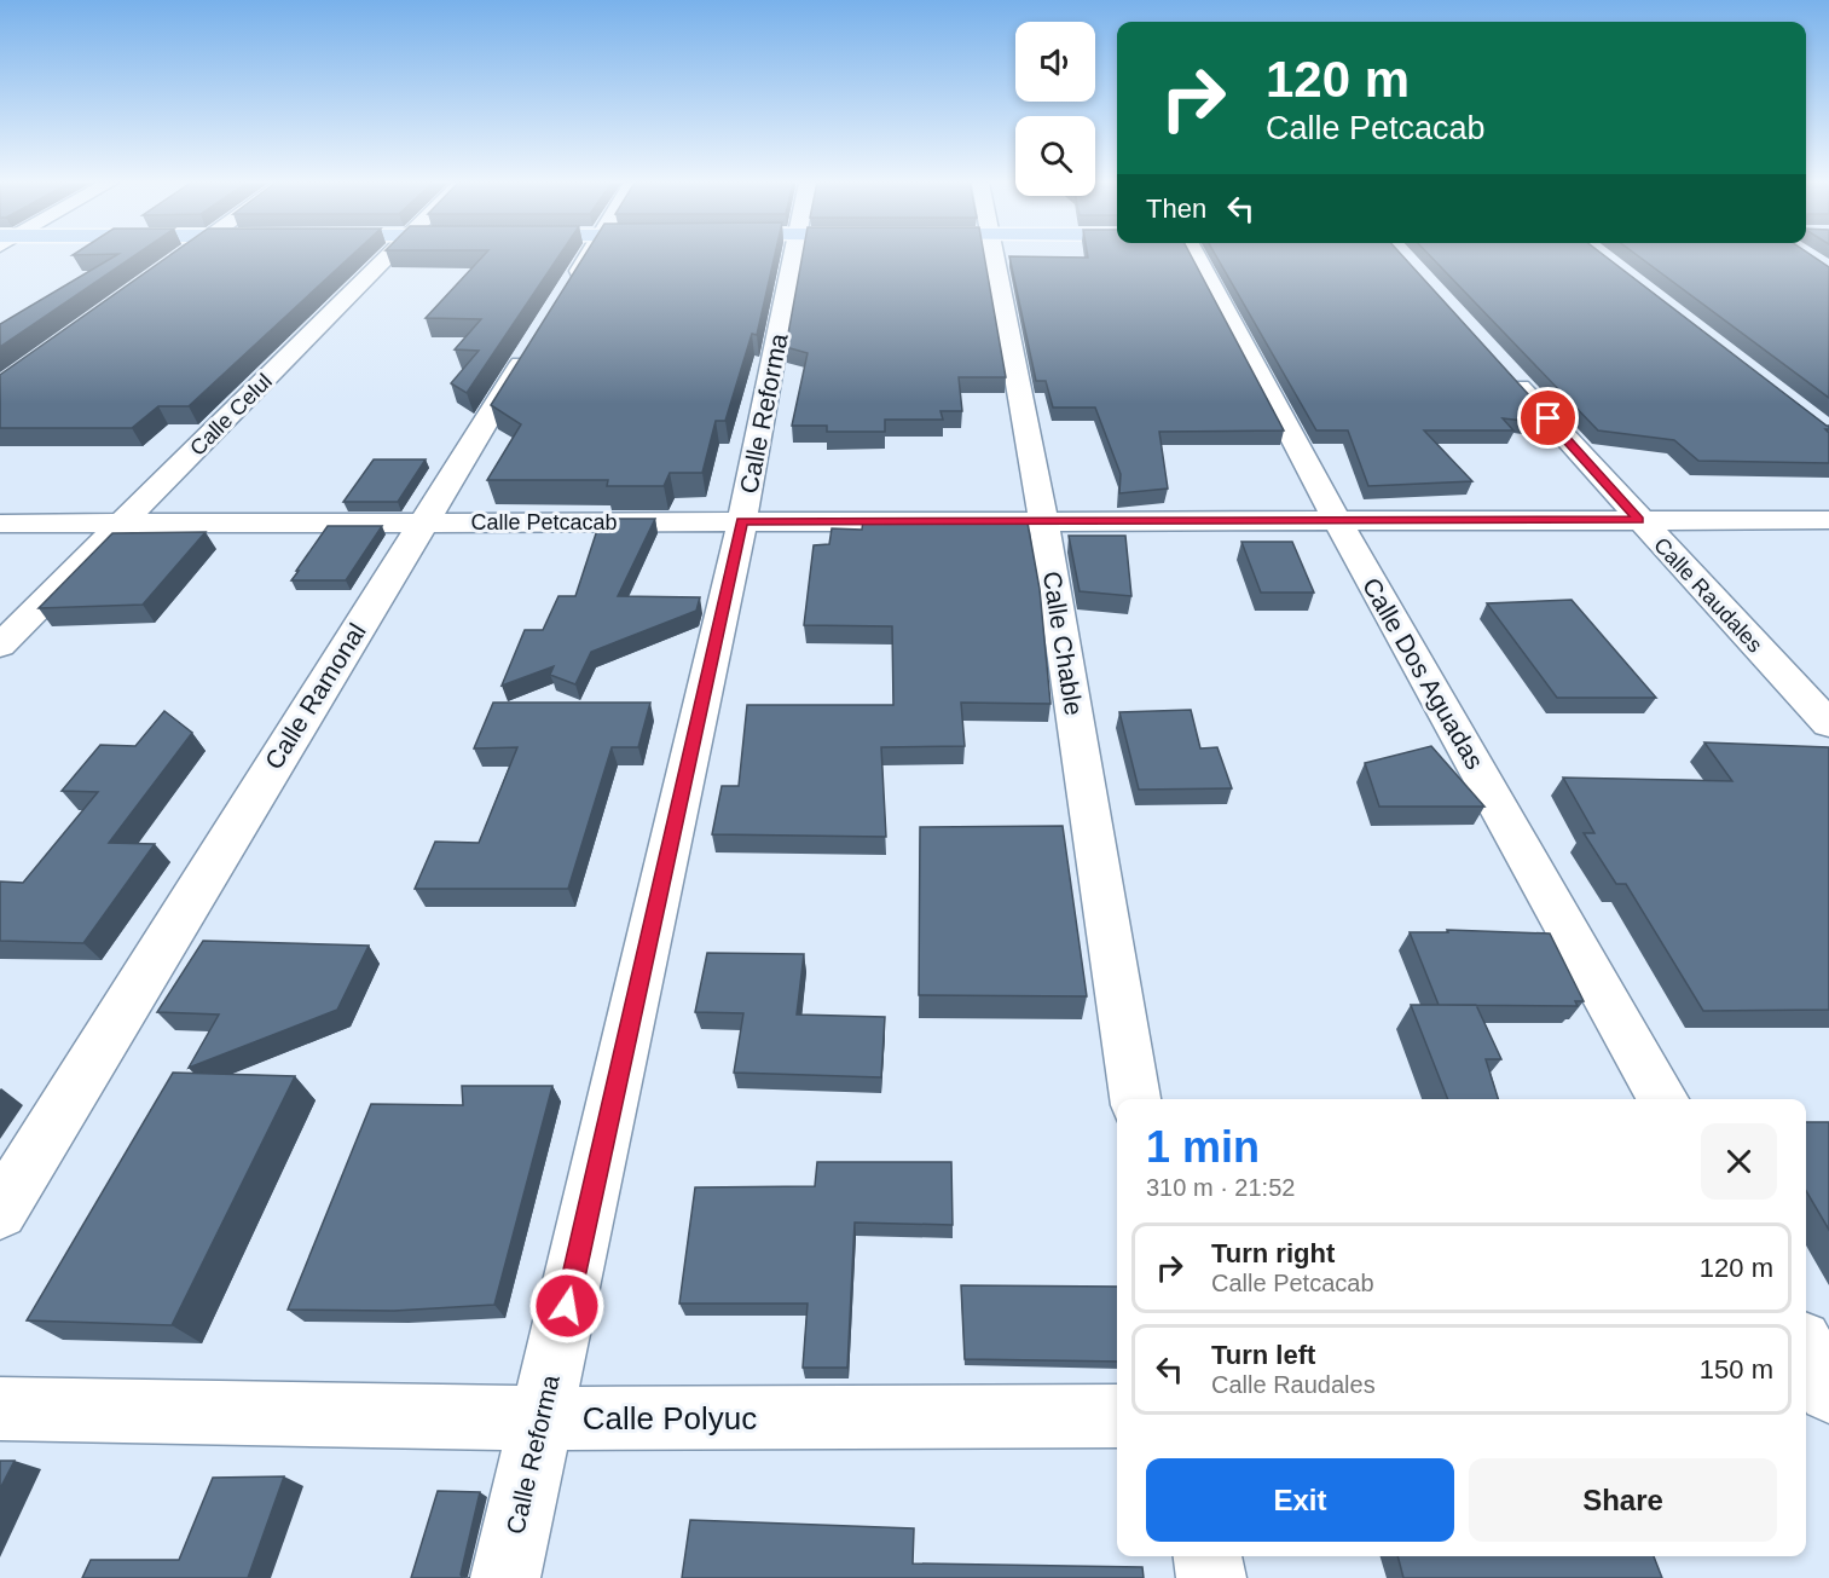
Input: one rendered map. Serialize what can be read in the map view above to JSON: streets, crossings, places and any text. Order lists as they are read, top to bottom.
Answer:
{
  "streets": {
    "street": [
      "Calle Reforma",
      "Calle Celul",
      "Calle Petcacab",
      "Calle Raudales",
      "Calle Chable",
      "Calle Dos Aguadas",
      "Calle Ramonal",
      "Calle Polyuc"
    ]
  },
  "crossings": [
    ["Calle Reforma", "Calle Petcacab"],
    ["Calle Reforma", "Calle Polyuc"],
    ["Calle Celul", "Calle Petcacab"],
    ["Calle Petcacab", "Calle Raudales"],
    ["Calle Petcacab", "Calle Chable"],
    ["Calle Petcacab", "Calle Dos Aguadas"],
    ["Calle Petcacab", "Calle Ramonal"]
  ],
  "page": {
    "turn": ["120 m", "Calle Petcacab"],
    "then": "Then",
    "heading": ["1 min", "310 m · 21:52"],
    "list": [
      {
        "name": "Turn right",
        "note": "Calle Petcacab",
        "value": "120 m"
      },
      {
        "name": "Turn left",
        "note": "Calle Raudales",
        "value": "150 m"
      }
    ],
    "buttons": ["Exit", "Share"]
  }
}
